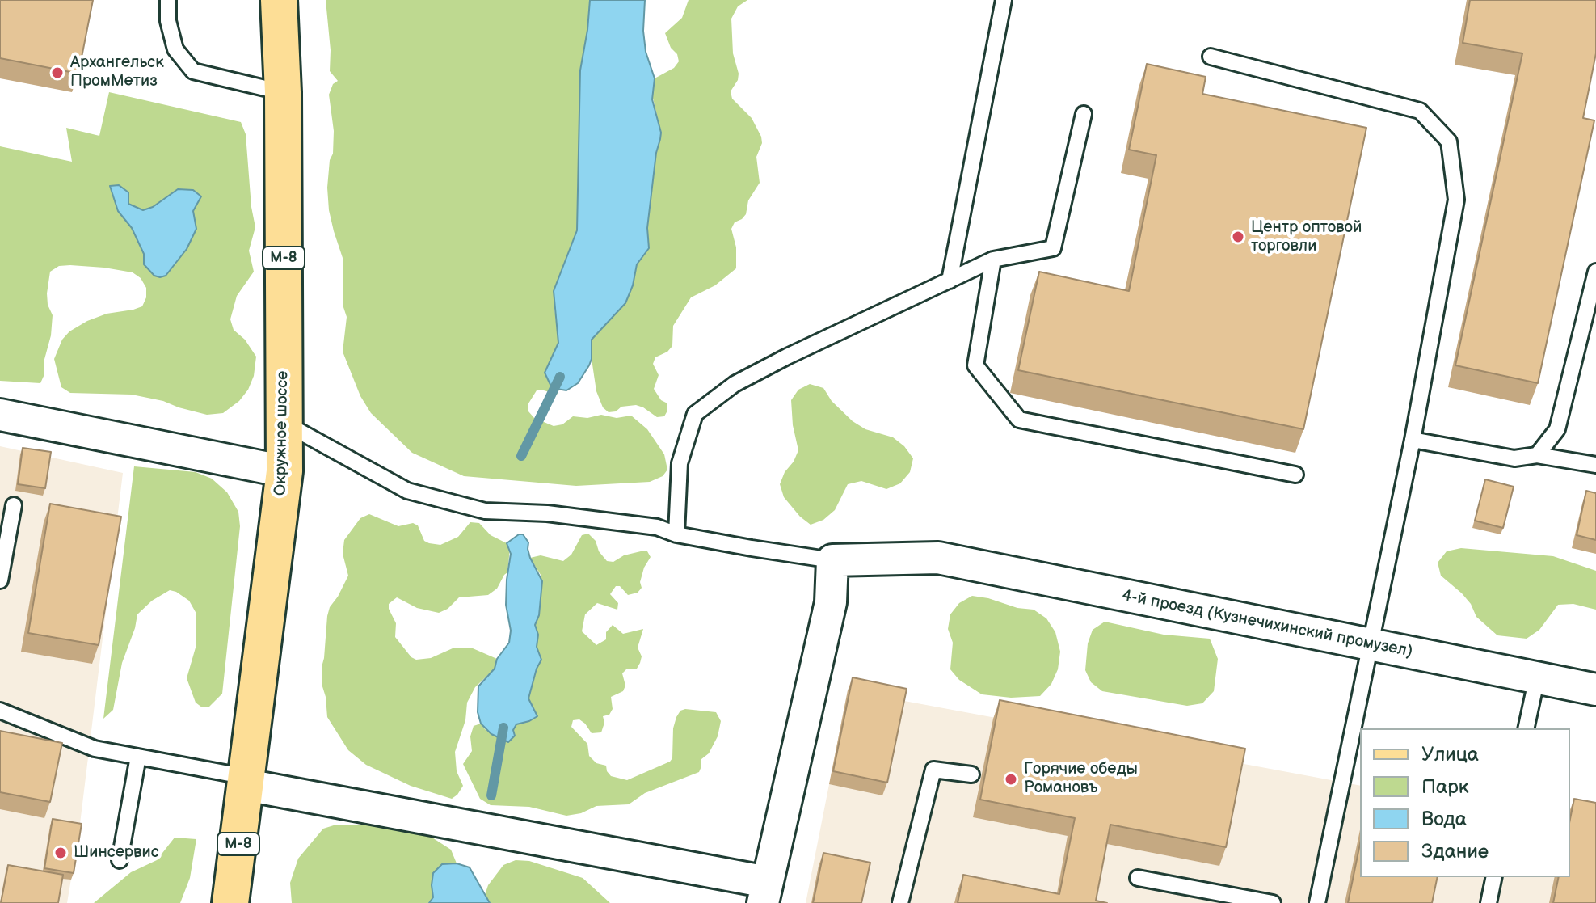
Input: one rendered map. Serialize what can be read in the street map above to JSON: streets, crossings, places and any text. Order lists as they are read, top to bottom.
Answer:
{
  "streets": {
    "main road": ["М-8", "Окружное шоссе"],
    "street": ["4-й проезд (Кузнечихинский промузел)"]
  },
  "places": [
    "Архангельск ПромМетиз",
    "Центр оптовой торговли",
    "Горячие обеды Романовъ",
    "Шинсервис"
  ],
  "legend": [
    "Улица",
    "Парк",
    "Вода",
    "Здание"
  ]
}
